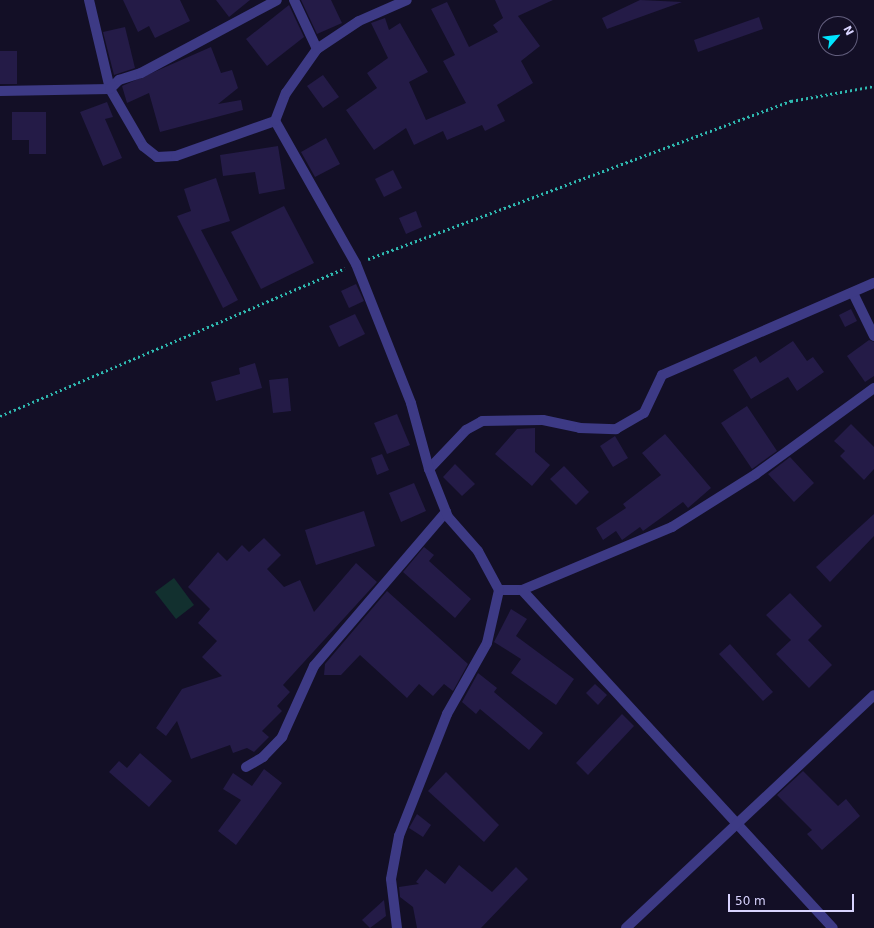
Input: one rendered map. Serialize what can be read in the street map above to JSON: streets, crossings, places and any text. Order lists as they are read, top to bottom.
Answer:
{
  "scale_bar": "50 m",
  "north": "top right"
}
